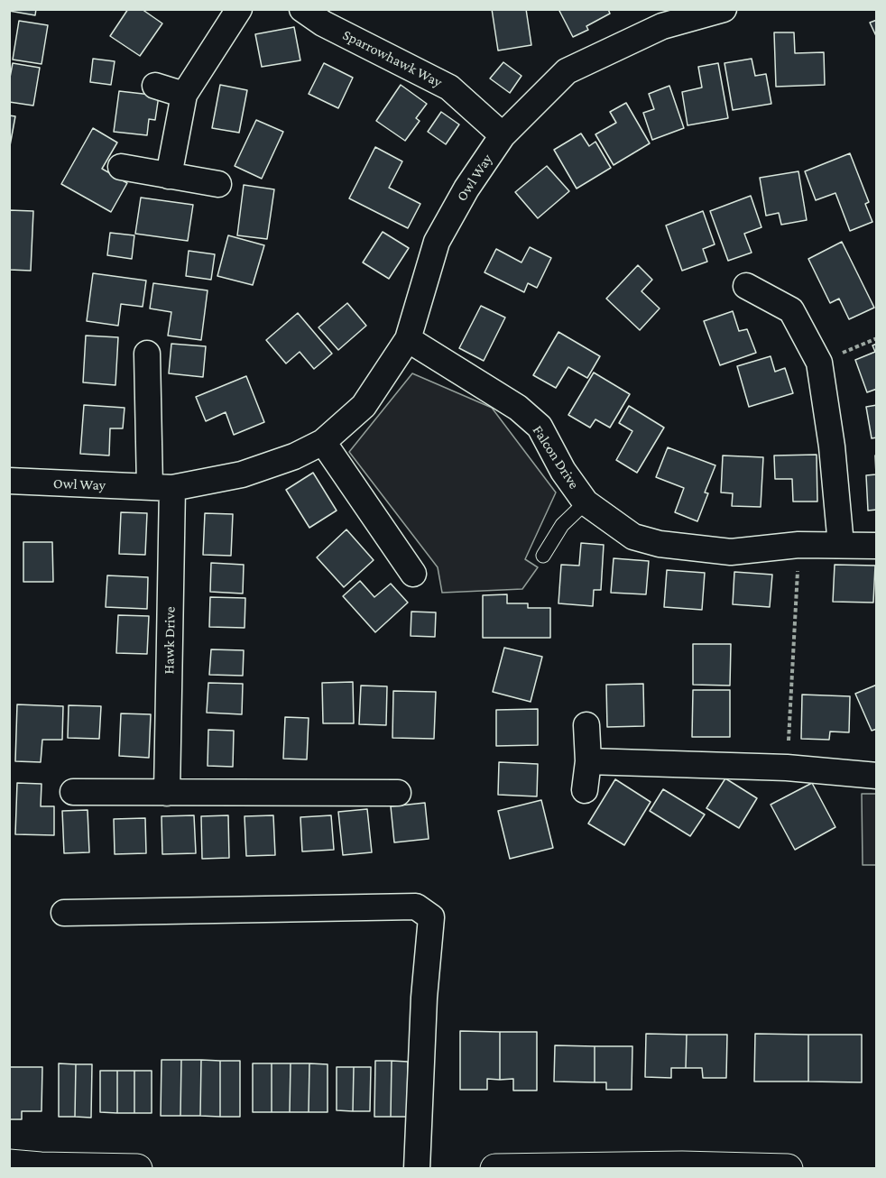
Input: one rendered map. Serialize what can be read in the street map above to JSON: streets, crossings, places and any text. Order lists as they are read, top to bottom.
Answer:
{
  "streets": {
    "street": [
      "Sparrowhawk Way",
      "Owl Way",
      "Falcon Drive",
      "Hawk Drive"
    ]
  },
  "crossings": [
    ["Sparrowhawk Way", "Owl Way"],
    ["Owl Way", "Falcon Drive"],
    ["Owl Way", "Hawk Drive"]
  ]
}
